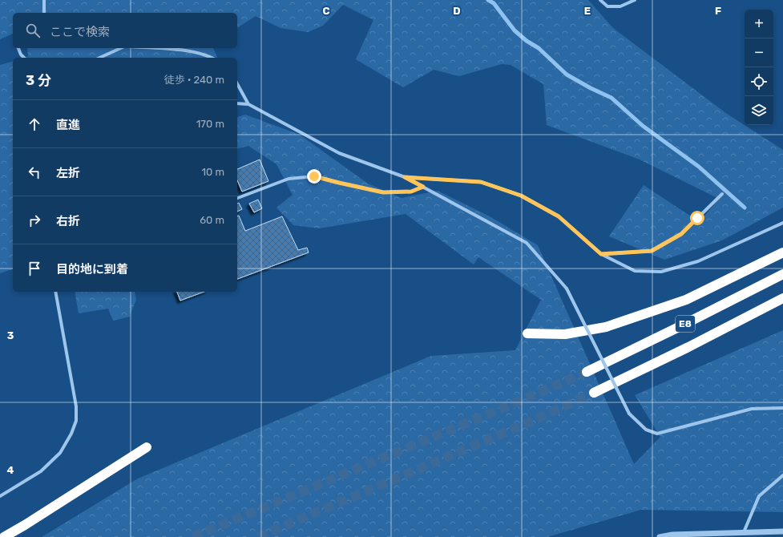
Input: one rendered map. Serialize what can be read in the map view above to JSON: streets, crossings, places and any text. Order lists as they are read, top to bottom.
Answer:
{
  "streets": {
    "highway": ["E8"]
  },
  "page": {
    "map_buttons": ["+", "−"],
    "search": "ここで検索",
    "heading": ["3 分", "徒歩 · 240 m"],
    "list": [
      ["直進", "170 m"],
      ["左折", "10 m"],
      ["右折", "60 m"],
      "目的地に到着"
    ]
  },
  "grid": {
    "columns": [
      "C",
      "D",
      "E",
      "F"
    ],
    "rows": ["3", "4"]
  }
}
